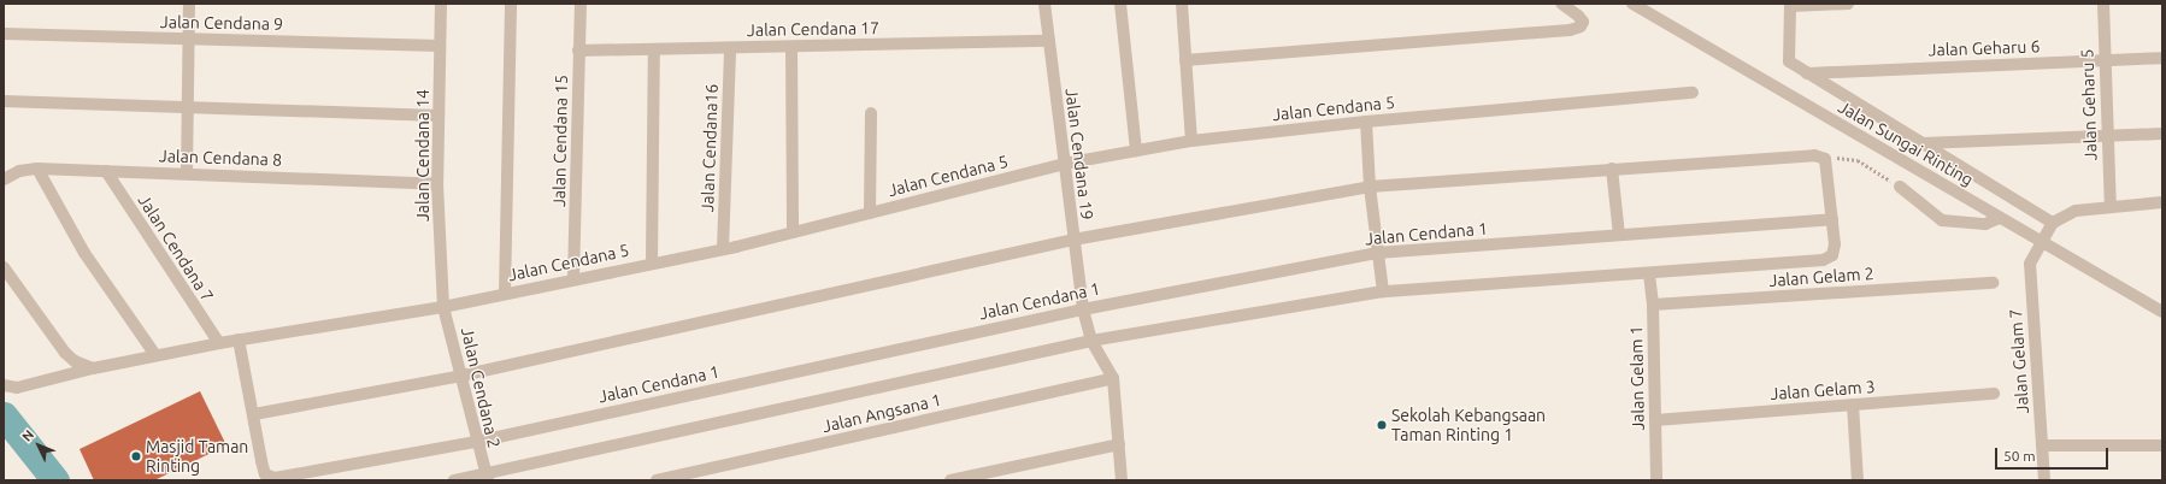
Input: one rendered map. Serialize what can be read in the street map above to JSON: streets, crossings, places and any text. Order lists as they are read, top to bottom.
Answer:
{
  "streets": {
    "street": [
      "Jalan Cendana 9",
      "Jalan Cendana 17",
      "Jalan Geharu 6",
      "Jalan Geharu 5",
      "Jalan Cendana 5",
      "Jalan Cendana 15",
      "Jalan Sungai Rinting",
      "Jalan Cendana16",
      "Jalan Cendana 19",
      "Jalan Cendana 14",
      "Jalan Cendana 8",
      "Jalan Cendana 1",
      "Jalan Cendana 7",
      "Jalan Gelam 2",
      "Jalan Gelam 7",
      "Jalan Gelam 1",
      "Jalan Cendana 2",
      "Jalan Gelam 3",
      "Jalan Angsana 1"
    ]
  },
  "crossings": [
    ["Jalan Cendana 9", "Jalan Cendana 14"],
    ["Jalan Cendana 17", "Jalan Cendana 15"],
    ["Jalan Cendana 17", "Jalan Cendana16"],
    ["Jalan Cendana 17", "Jalan Cendana 19"],
    ["Jalan Geharu 6", "Jalan Geharu 5"],
    ["Jalan Cendana 5", "Jalan Cendana 15"],
    ["Jalan Cendana 5", "Jalan Cendana16"],
    ["Jalan Cendana 5", "Jalan Cendana 19"],
    ["Jalan Cendana 5", "Jalan Cendana 14"],
    ["Jalan Cendana 5", "Jalan Cendana 7"],
    ["Jalan Cendana 5", "Jalan Cendana 2"],
    ["Jalan Sungai Rinting", "Jalan Gelam 7"],
    ["Jalan Cendana 19", "Jalan Cendana 1"],
    ["Jalan Cendana 19", "Jalan Angsana 1"],
    ["Jalan Cendana 14", "Jalan Cendana 8"],
    ["Jalan Cendana 14", "Jalan Cendana 2"],
    ["Jalan Cendana 8", "Jalan Cendana 7"],
    ["Jalan Cendana 1", "Jalan Cendana 2"],
    ["Jalan Gelam 2", "Jalan Gelam 1"],
    ["Jalan Gelam 1", "Jalan Gelam 3"]
  ],
  "places": ["Sekolah Kebangsaan Taman Rinting 1", "Masjid Taman Rinting"],
  "scale_bar": "50 m",
  "north": "top left"
}
